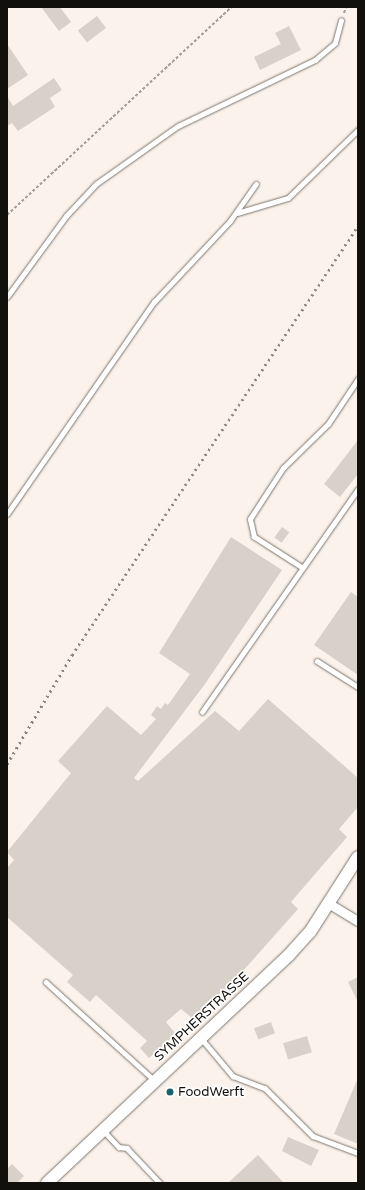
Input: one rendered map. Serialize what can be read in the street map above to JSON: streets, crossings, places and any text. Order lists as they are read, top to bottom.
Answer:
{
  "streets": {
    "street": ["SYMPHERSTRASSE"]
  },
  "places": ["FoodWerft"]
}
